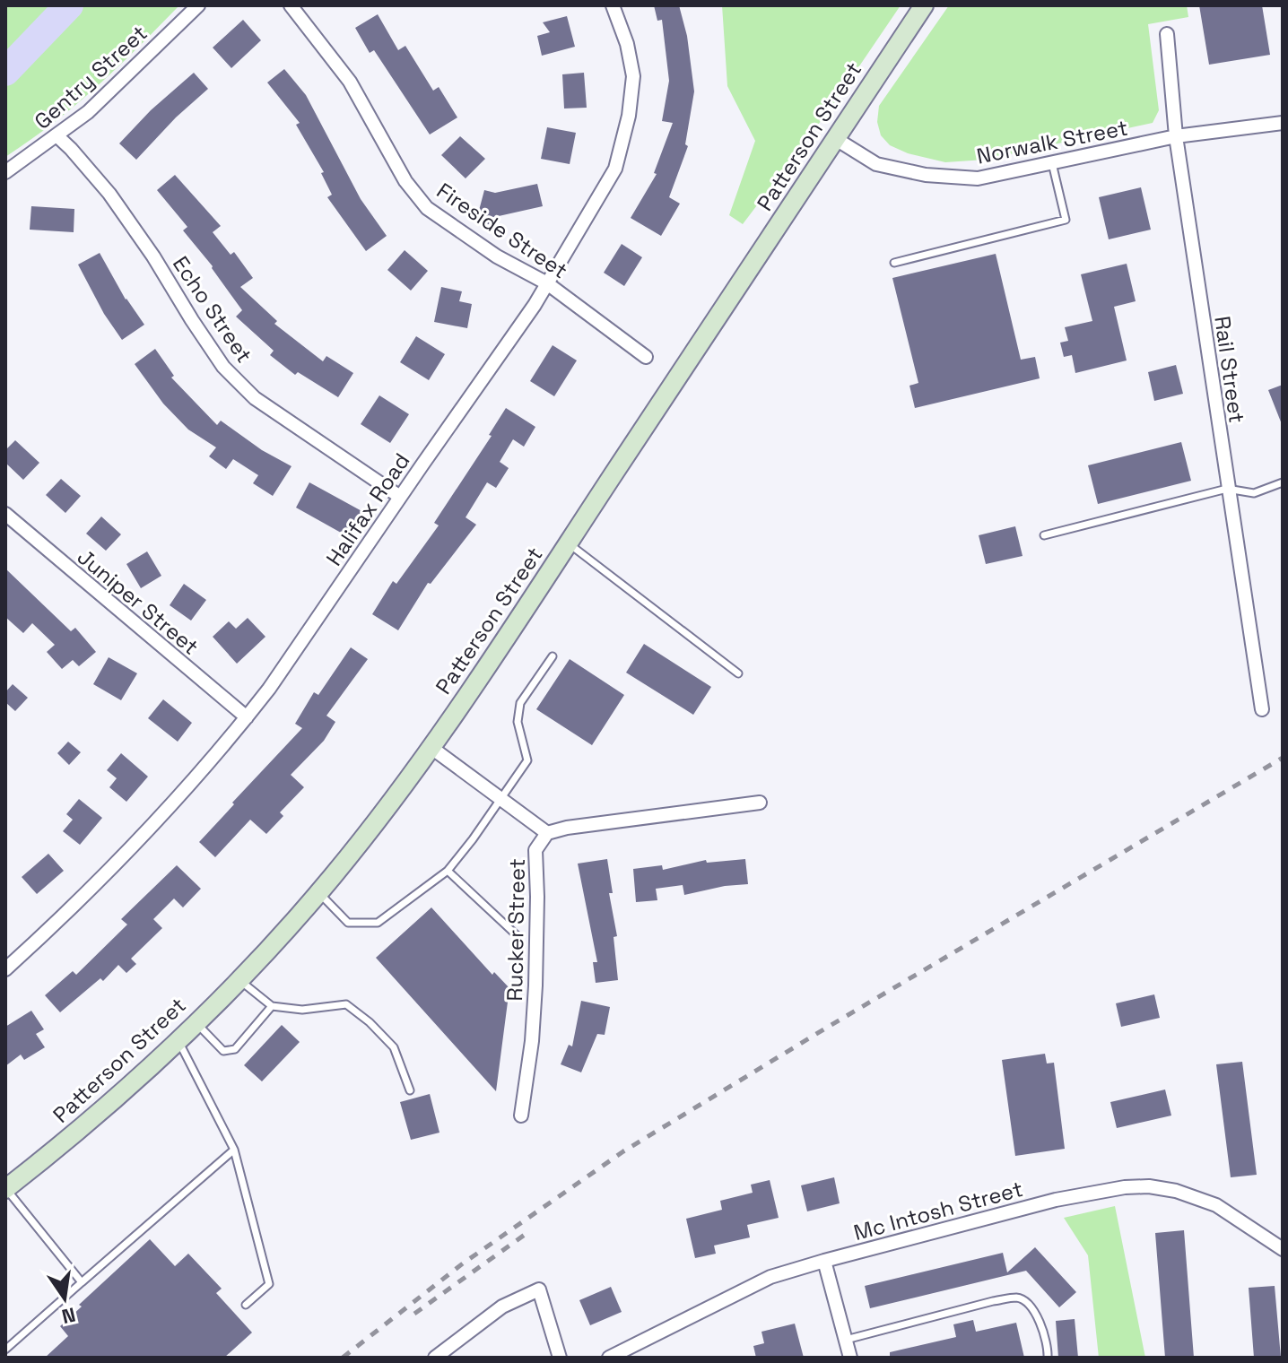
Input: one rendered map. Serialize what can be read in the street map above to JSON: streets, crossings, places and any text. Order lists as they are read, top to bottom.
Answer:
{
  "streets": {
    "main road": ["Patterson Street"],
    "street": [
      "Gentry Street",
      "Norwalk Street",
      "Fireside Street",
      "Echo Street",
      "Rail Street",
      "Halifax Road",
      "Juniper Street",
      "Rucker Street",
      "Mc Intosh Street"
    ]
  },
  "crossings": [
    ["Gentry Street", "Echo Street"],
    ["Patterson Street", "Norwalk Street"],
    ["Norwalk Street", "Rail Street"],
    ["Fireside Street", "Halifax Road"],
    ["Echo Street", "Halifax Road"],
    ["Halifax Road", "Juniper Street"]
  ],
  "north": "bottom"
}
